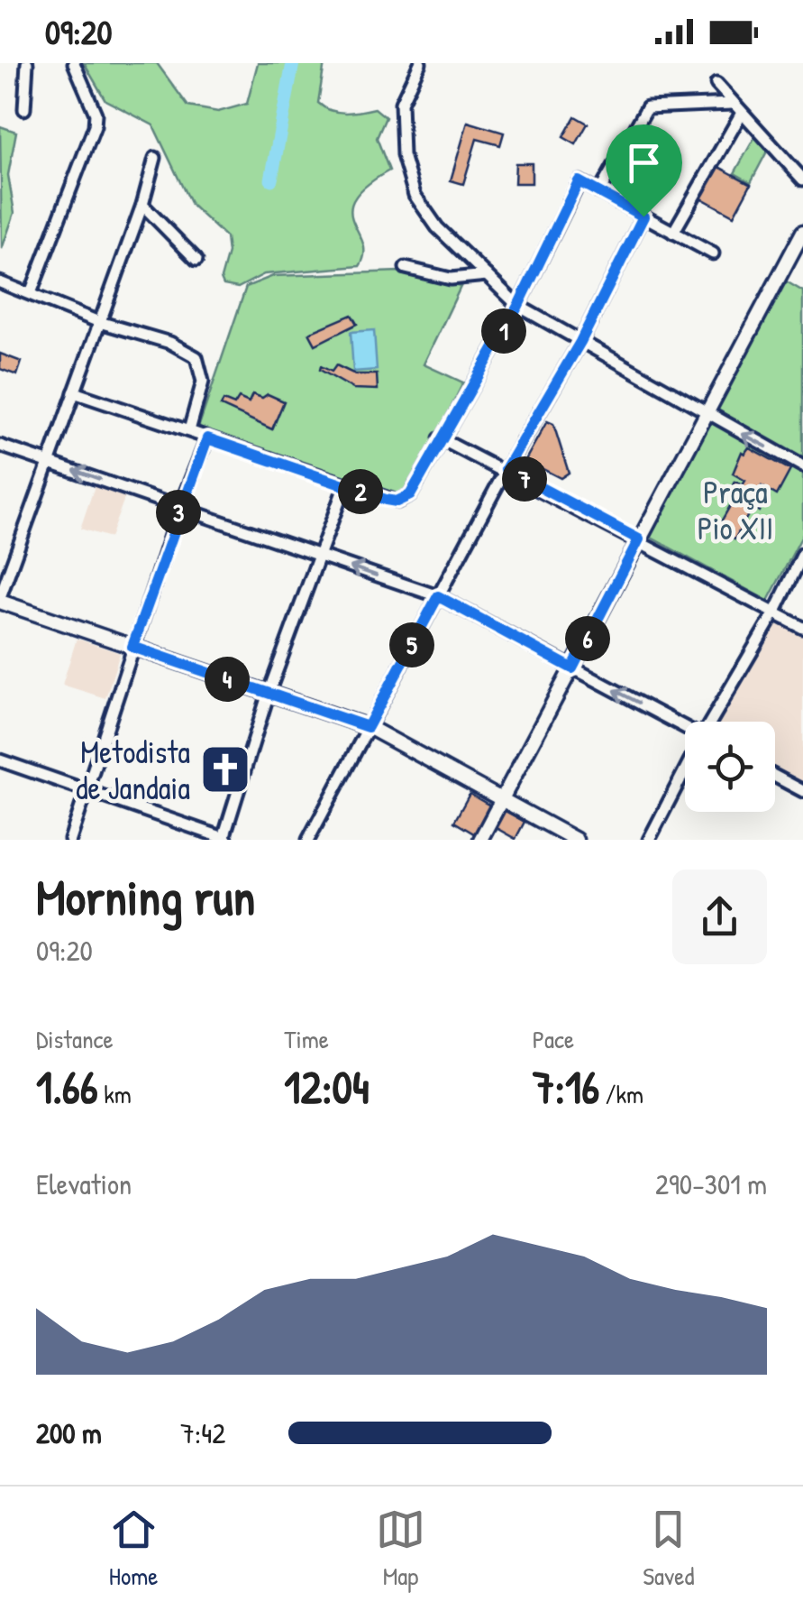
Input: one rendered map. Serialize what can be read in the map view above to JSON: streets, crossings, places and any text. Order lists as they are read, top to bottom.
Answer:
{
  "parks": ["Praça Pio XII"],
  "places": {
    "church": ["Metodista de Jandaia"]
  },
  "page": {
    "status": "09:20",
    "pins": [
      "1",
      "7",
      "2",
      "3",
      "6",
      "5",
      "4"
    ],
    "heading": ["Morning run", "09:20"],
    "stats": [
      ["Distance", "1.66 km"],
      ["Time", "12:04"],
      ["Pace", "7:16 /km"]
    ],
    "chart": ["Elevation", "290–301 m"],
    "list": [
      {
        "name": "200 m",
        "note": "7:42"
      }
    ],
    "tabs": ["Home", "Map", "Saved"]
  }
}
